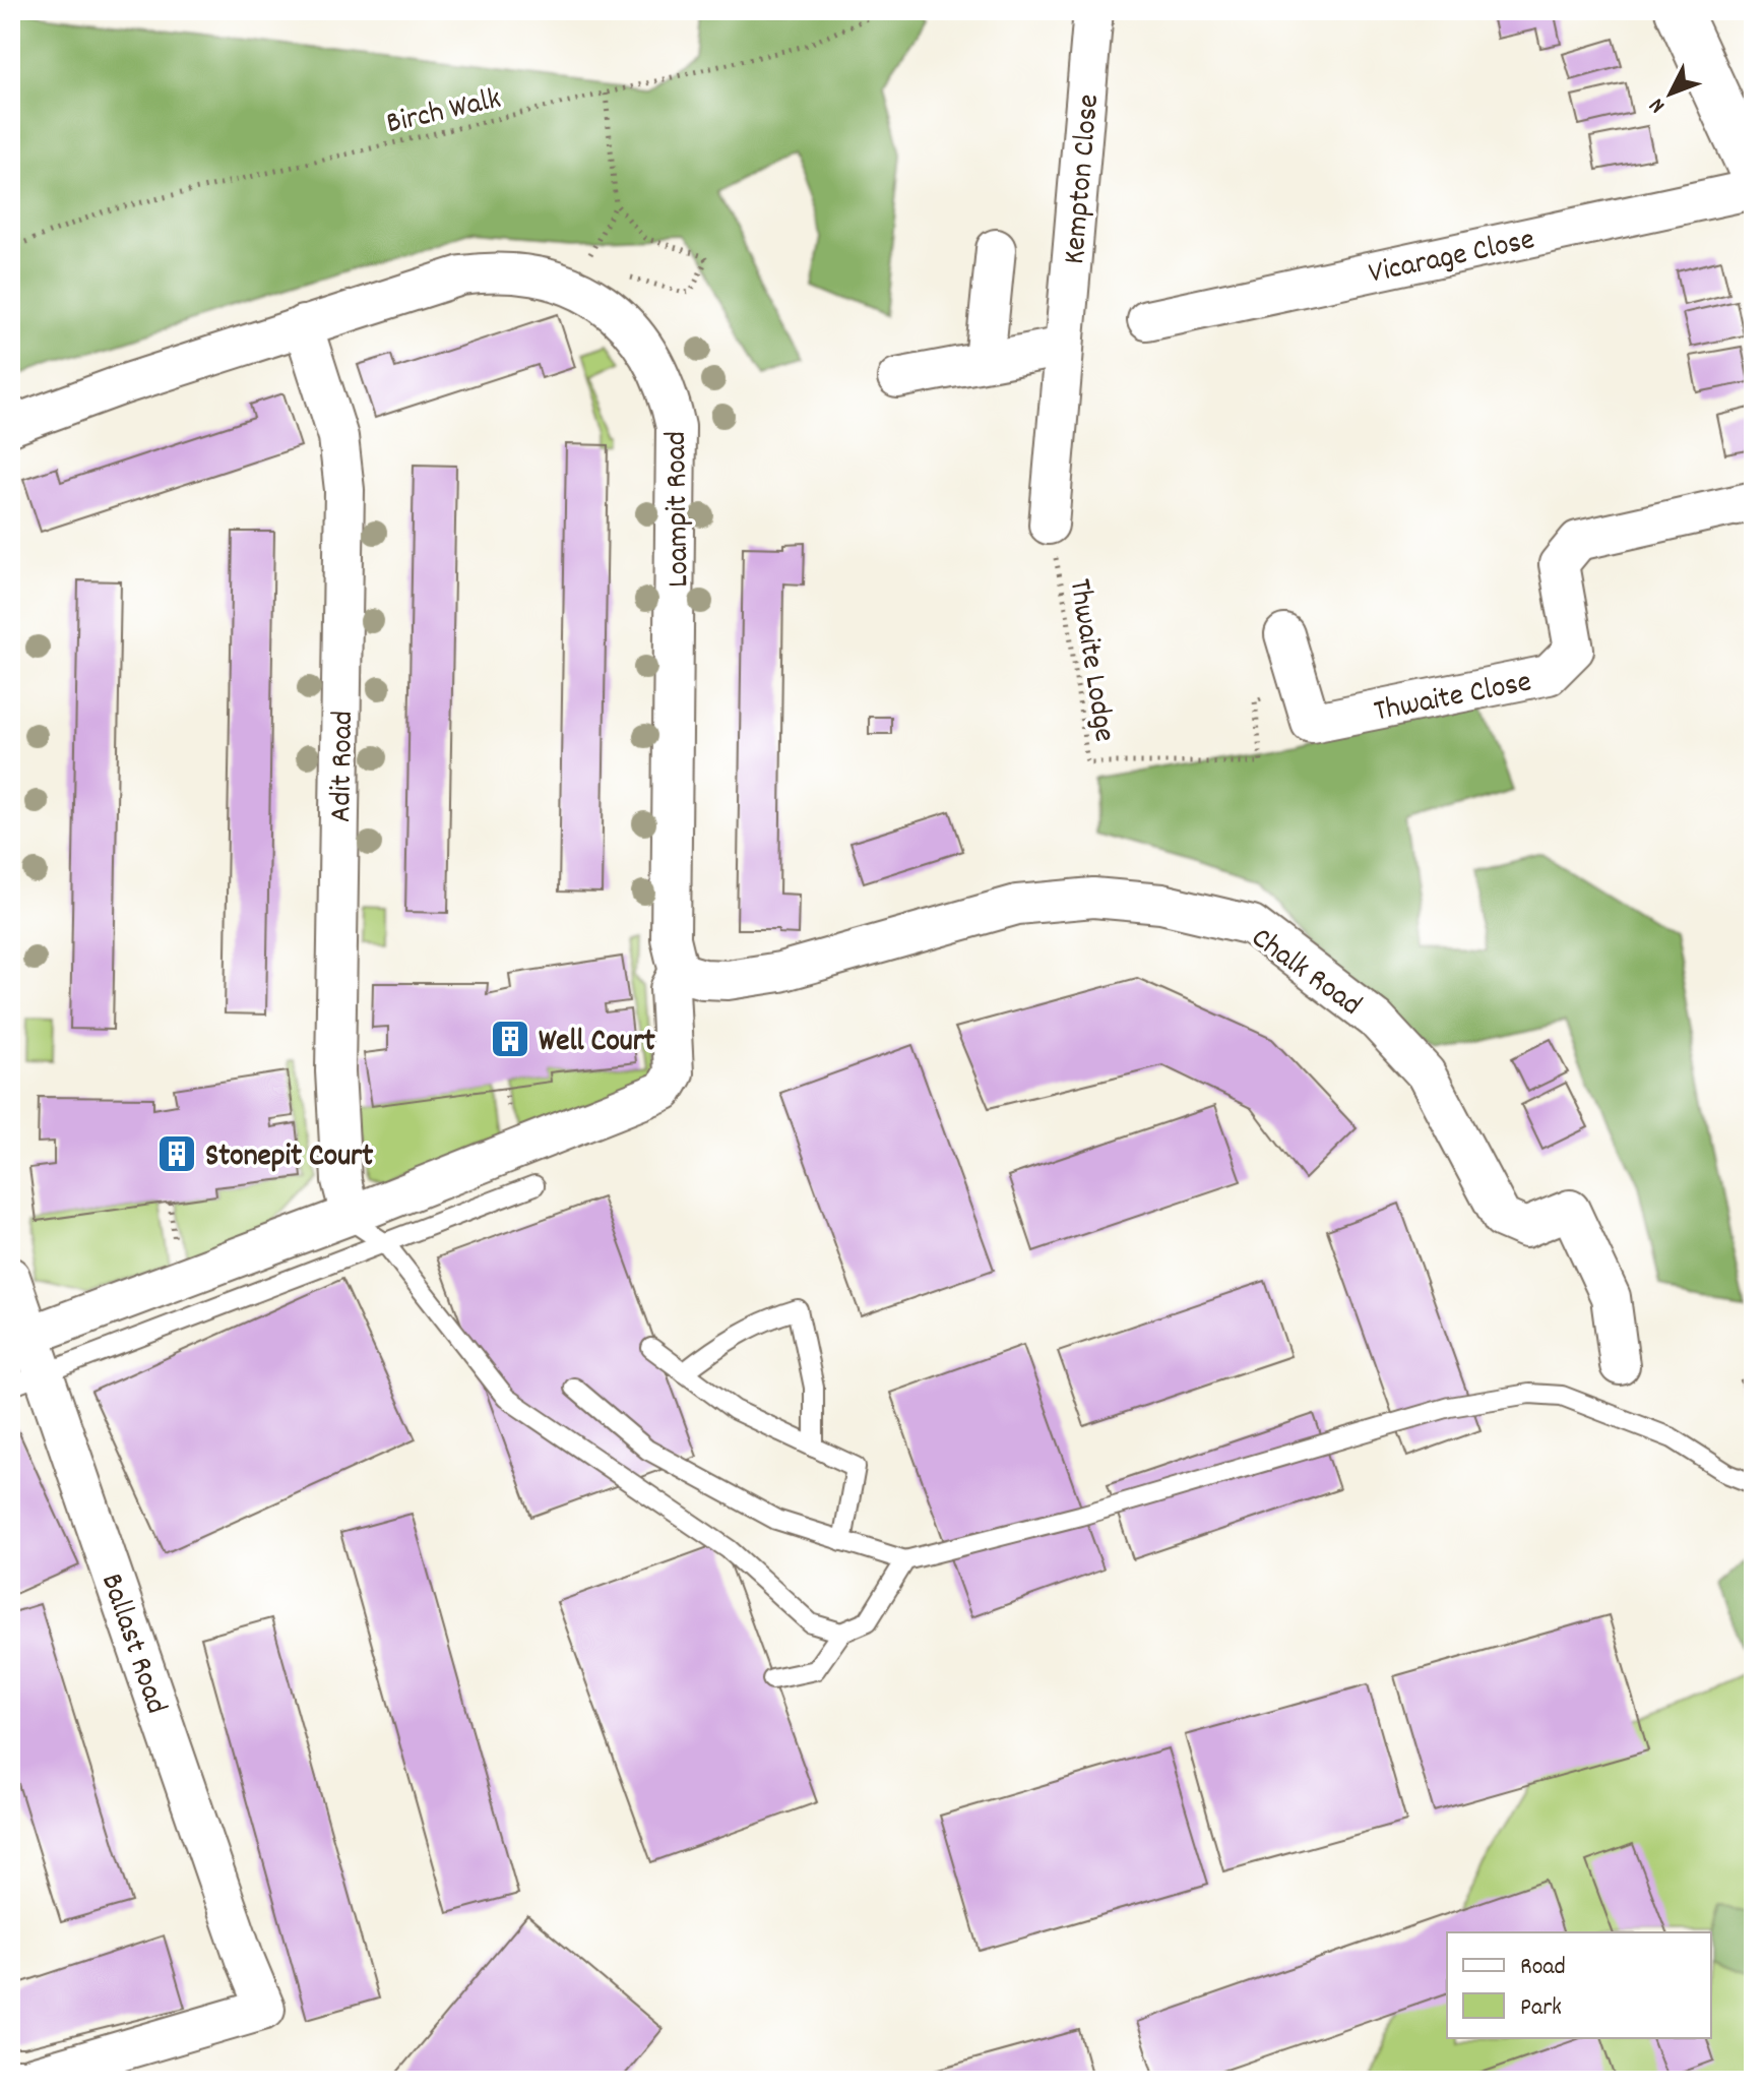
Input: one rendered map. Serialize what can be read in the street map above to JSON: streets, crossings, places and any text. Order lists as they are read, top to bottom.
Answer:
{
  "streets": {
    "street": [
      "Kempton Close",
      "Vicarage Close",
      "Loampit Road",
      "Thwaite Close",
      "Adit Road",
      "Chalk Road",
      "Ballast Road"
    ],
    "path": ["Birch Walk", "Thwaite Lodge"]
  },
  "crossings": [
    ["Kempton Close", "Thwaite Lodge"],
    ["Loampit Road", "Adit Road"],
    ["Loampit Road", "Chalk Road"],
    ["Thwaite Lodge", "Thwaite Close"]
  ],
  "places": {
    "building": ["Well Court", "Stonepit Court"]
  },
  "legend": ["Road", "Park"],
  "north": "bottom left"
}
